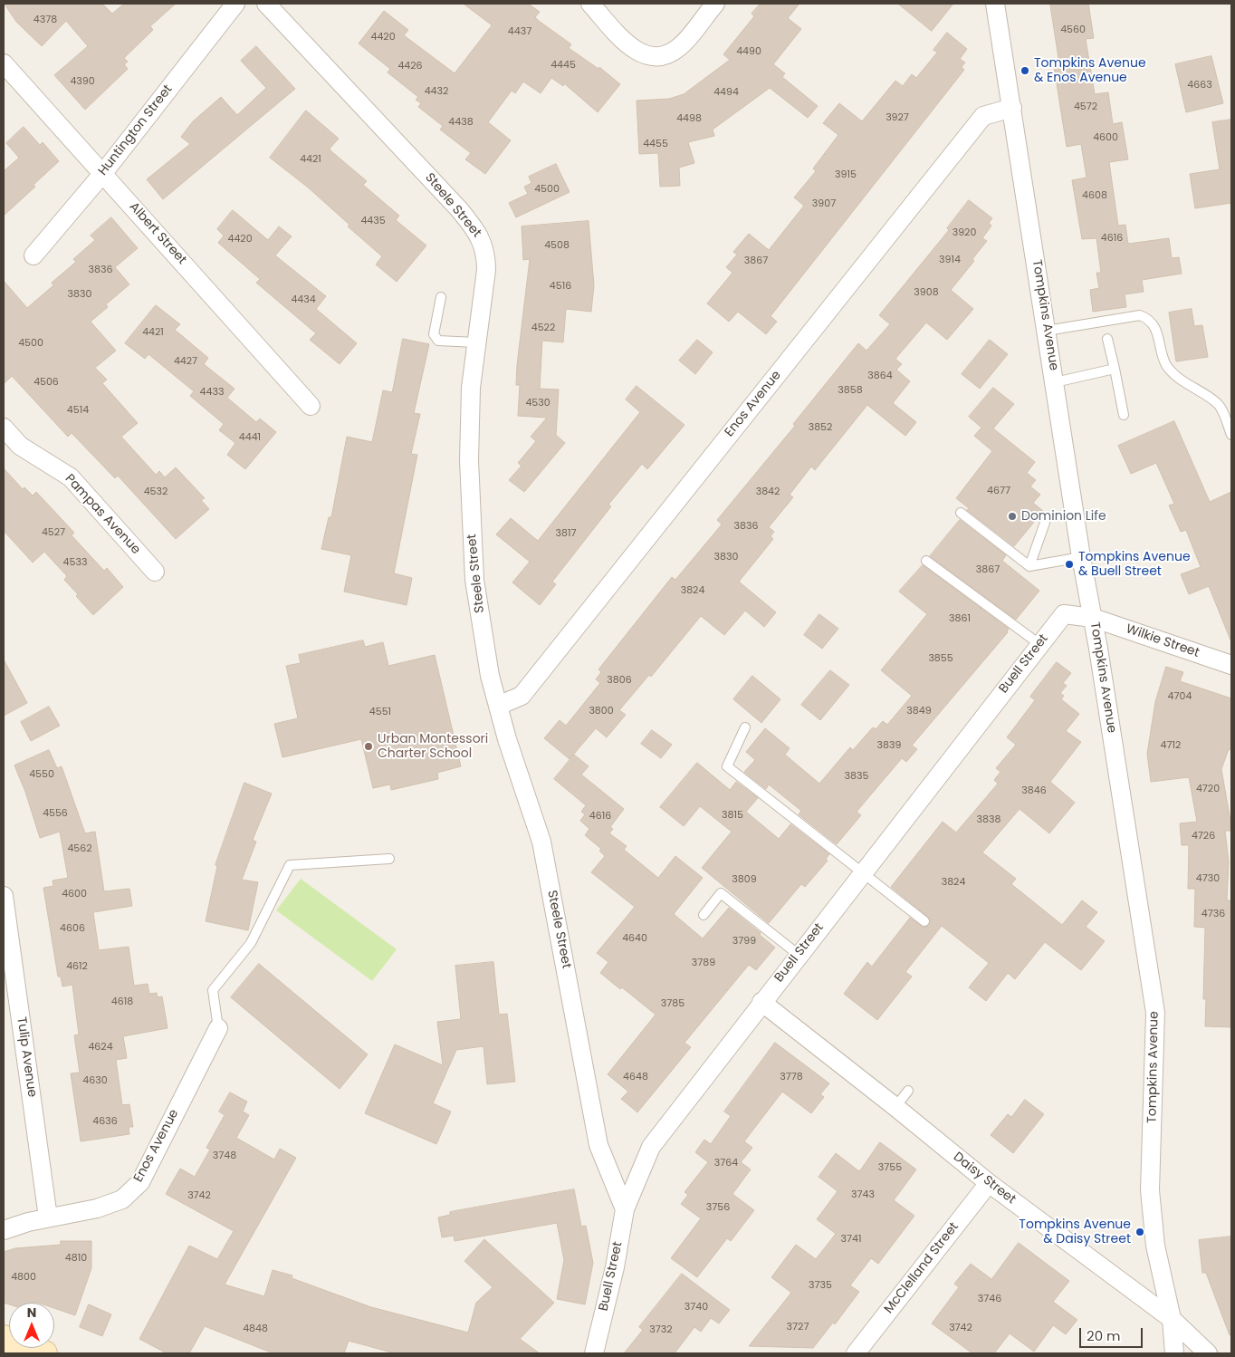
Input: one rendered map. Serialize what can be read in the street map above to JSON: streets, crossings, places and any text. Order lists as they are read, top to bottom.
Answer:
{
  "streets": {
    "street": [
      "Huntington Street",
      "Steele Street",
      "Albert Street",
      "Tompkins Avenue",
      "Enos Avenue",
      "Pampas Avenue",
      "Wilkie Street",
      "Buell Street",
      "Tulip Avenue",
      "Daisy Street",
      "McClelland Street"
    ]
  },
  "crossings": [
    ["Huntington Street", "Albert Street"],
    ["Steele Street", "Enos Avenue"],
    ["Steele Street", "Buell Street"],
    ["Tompkins Avenue", "Enos Avenue"],
    ["Tompkins Avenue", "Wilkie Street"],
    ["Tompkins Avenue", "Buell Street"],
    ["Tompkins Avenue", "Daisy Street"],
    ["Enos Avenue", "Tulip Avenue"],
    ["Wilkie Street", "Buell Street"],
    ["Buell Street", "Daisy Street"],
    ["Daisy Street", "McClelland Street"]
  ],
  "places": [
    "Tompkins Avenue & Enos Avenue",
    "Dominion Life",
    "Tompkins Avenue & Buell Street",
    "Urban Montessori Charter School",
    "Tompkins Avenue & Daisy Street"
  ],
  "house_numbers": [
    "4378",
    "4560",
    "4437",
    "4420",
    "4490",
    "4445",
    "4426",
    "4390",
    "4663",
    "4432",
    "4494",
    "4572",
    "3927",
    "4498",
    "4438",
    "4600",
    "4455",
    "4421",
    "3915",
    "4500",
    "4608",
    "3907",
    "4435",
    "3920",
    "4616",
    "4420",
    "4508",
    "3914",
    "3867",
    "3836",
    "4516",
    "3908",
    "3830",
    "4434",
    "4522",
    "4421",
    "4500",
    "4427",
    "3864",
    "4506",
    "3858",
    "4433",
    "4530",
    "4514",
    "3852",
    "4441",
    "4677",
    "4532",
    "3842",
    "3836",
    "4527",
    "3817",
    "3830",
    "4533",
    "3867",
    "3824",
    "3861",
    "3855",
    "3806",
    "4704",
    "3800",
    "3849",
    "4551",
    "3839",
    "4712",
    "4550",
    "3835",
    "4720",
    "3846",
    "4556",
    "3815",
    "4616",
    "3838",
    "4726",
    "4562",
    "4730",
    "3809",
    "3824",
    "4600",
    "4736",
    "4606",
    "4640",
    "3799",
    "3789",
    "4612",
    "4618",
    "3785",
    "4624",
    "4648",
    "3778",
    "4630",
    "4636",
    "3748",
    "3764",
    "3755",
    "3743",
    "3742",
    "3756",
    "3741",
    "4810",
    "4800",
    "3735",
    "3746",
    "3740",
    "3727",
    "3742",
    "4848",
    "3732"
  ],
  "scale_bar": "20 m",
  "north": "top"
}
